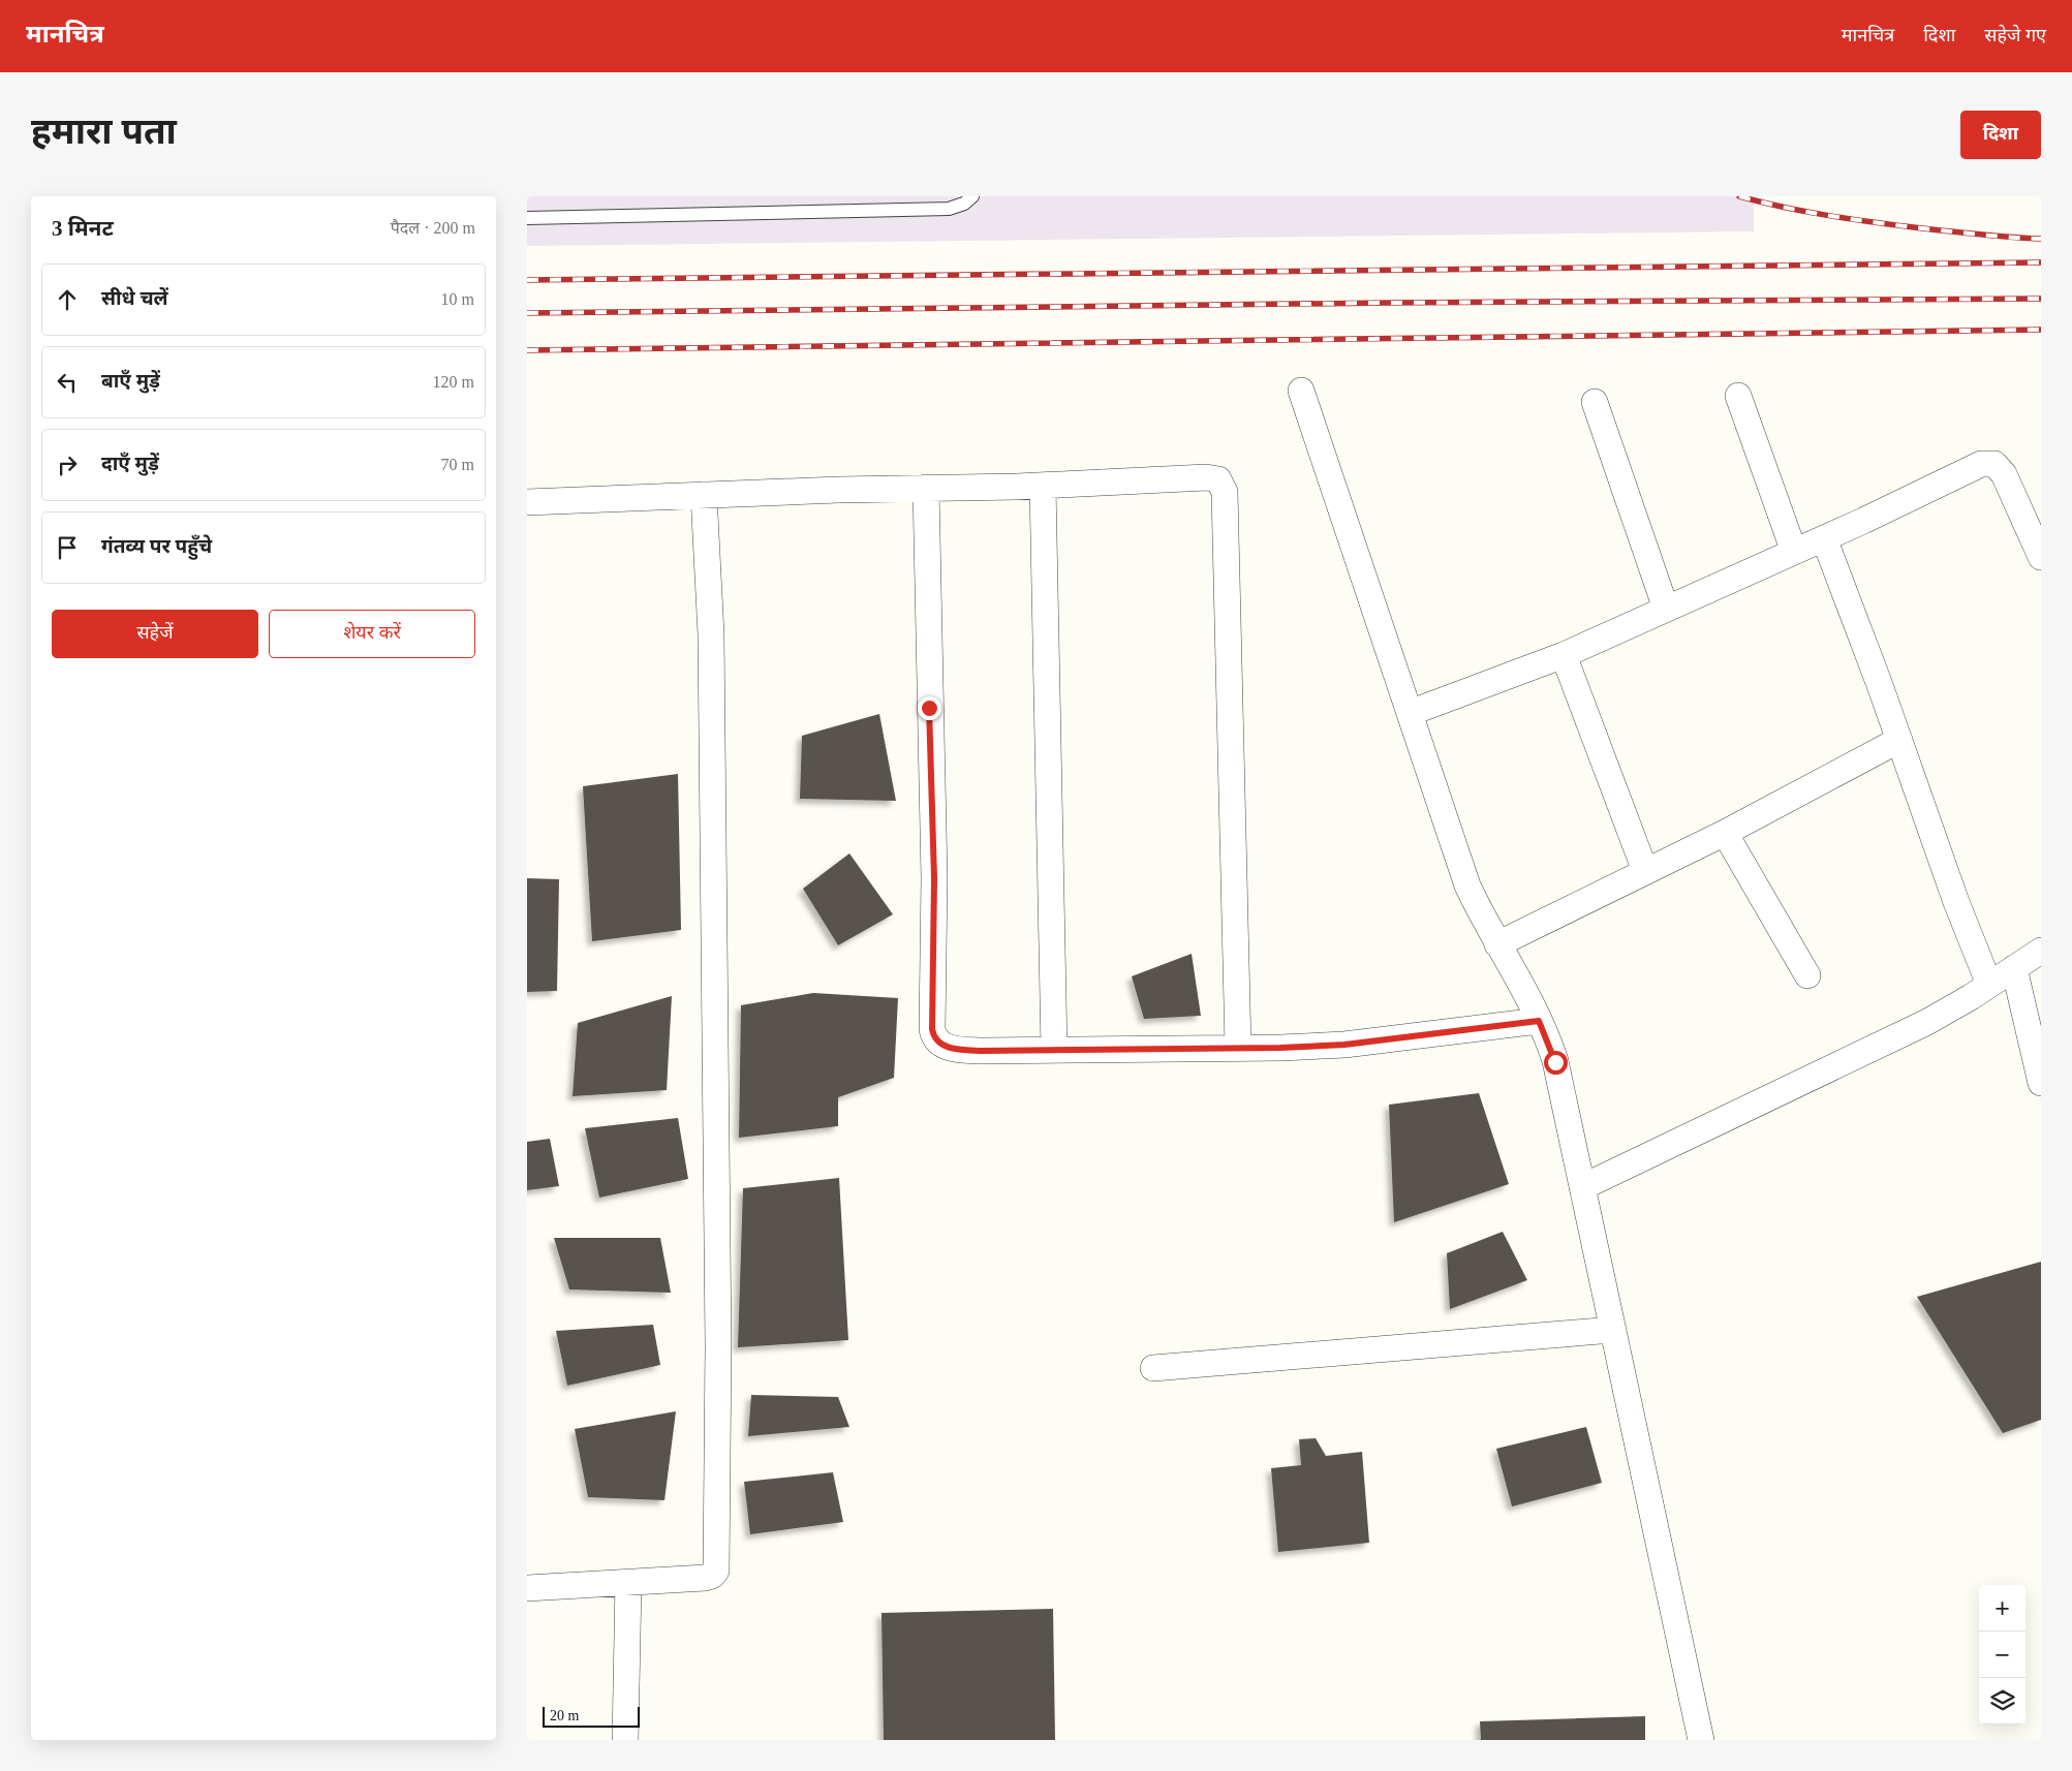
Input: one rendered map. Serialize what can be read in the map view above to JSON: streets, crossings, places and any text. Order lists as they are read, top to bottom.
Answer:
{
  "scale_bar": "20 m",
  "page": {
    "header": "मानचित्र",
    "nav": ["मानचित्र", "दिशा", "सहेजे गए"],
    "buttons": [
      "दिशा",
      ["सहेजें", "शेयर करें"]
    ],
    "title": "हमारा पता",
    "heading": ["3 मिनट", "पैदल · 200 m"],
    "list": [
      ["सीधे चलें", "10 m"],
      ["बाएँ मुड़ें", "120 m"],
      ["दाएँ मुड़ें", "70 m"],
      "गंतव्य पर पहुँचे"
    ],
    "map_buttons": ["+", "−"],
    "scale": "20 m"
  }
}
